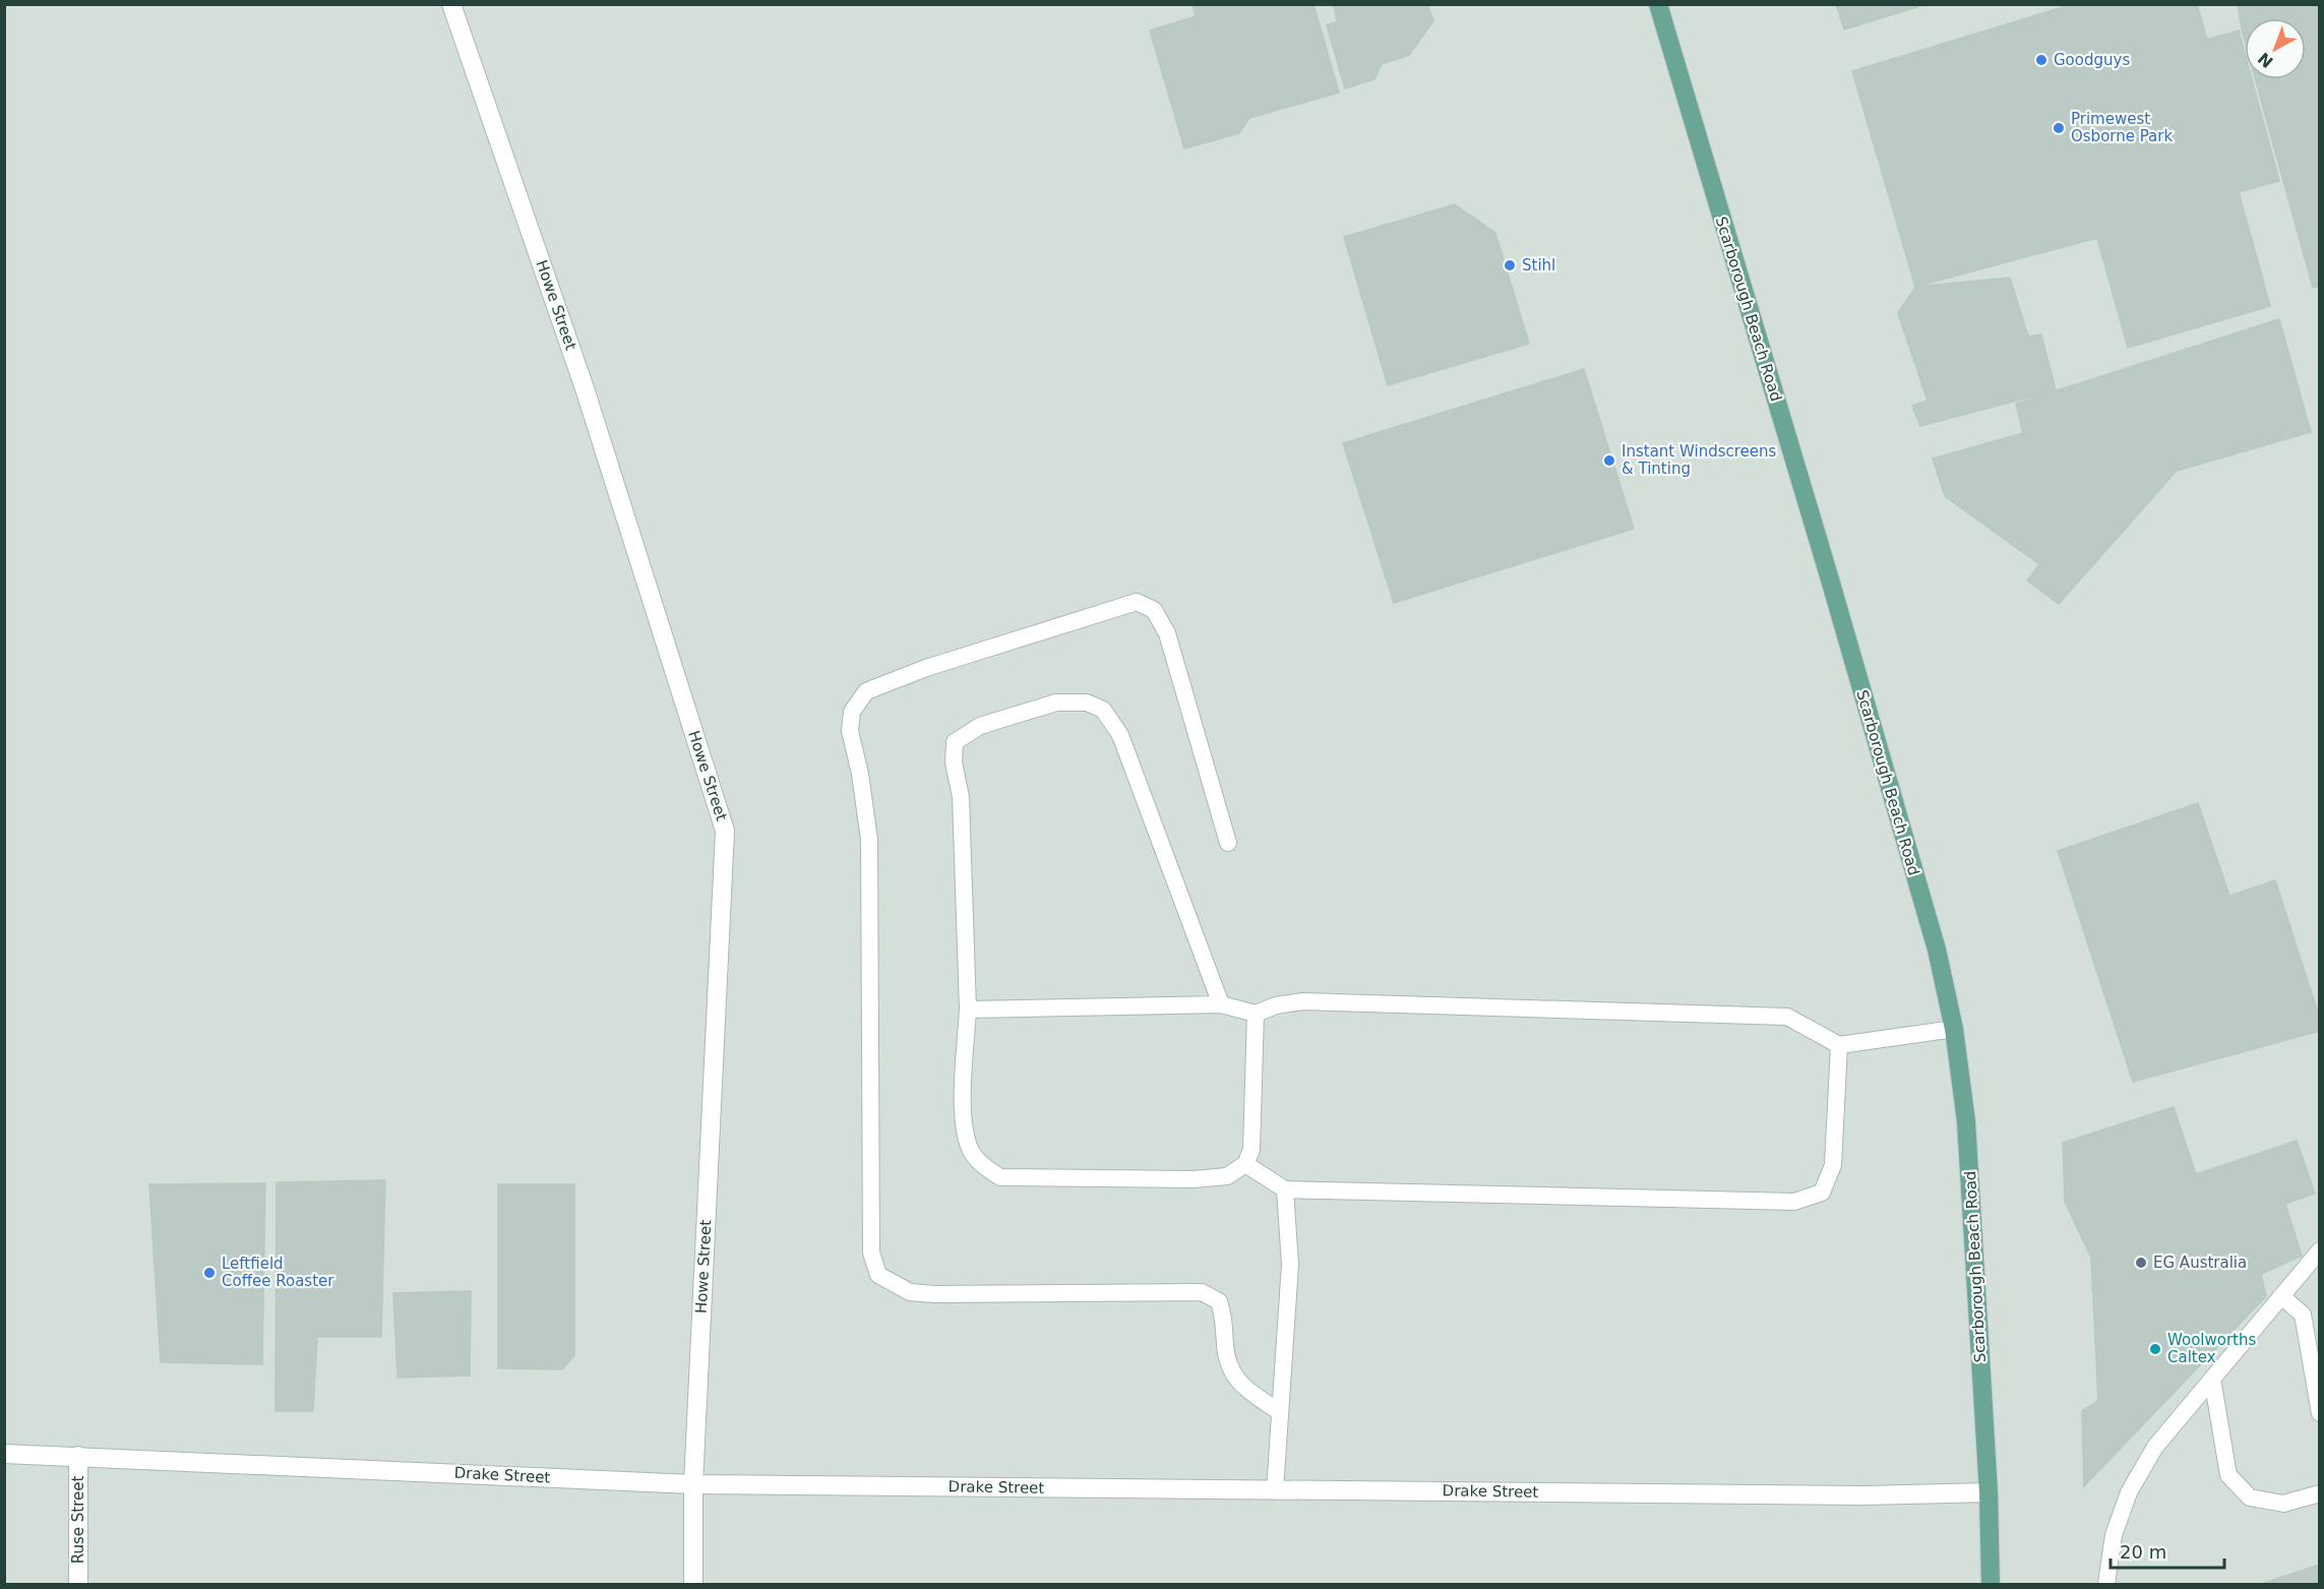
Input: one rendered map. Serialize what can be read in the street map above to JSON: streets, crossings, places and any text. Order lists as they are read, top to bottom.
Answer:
{
  "streets": {
    "main road": ["Scarborough Beach Road"],
    "street": ["Howe Street", "Drake Street", "Ruse Street"]
  },
  "crossings": [
    ["Howe Street", "Drake Street"],
    ["Scarborough Beach Road", "Drake Street"],
    ["Drake Street", "Ruse Street"]
  ],
  "places": [
    "Goodguys",
    "Primewest Osborne Park",
    "Stihl",
    "Instant Windscreens & Tinting",
    "EG Australia",
    "Leftfield Coffee Roaster",
    "Woolworths Caltex"
  ],
  "scale_bar": "20 m",
  "north": "bottom left"
}
